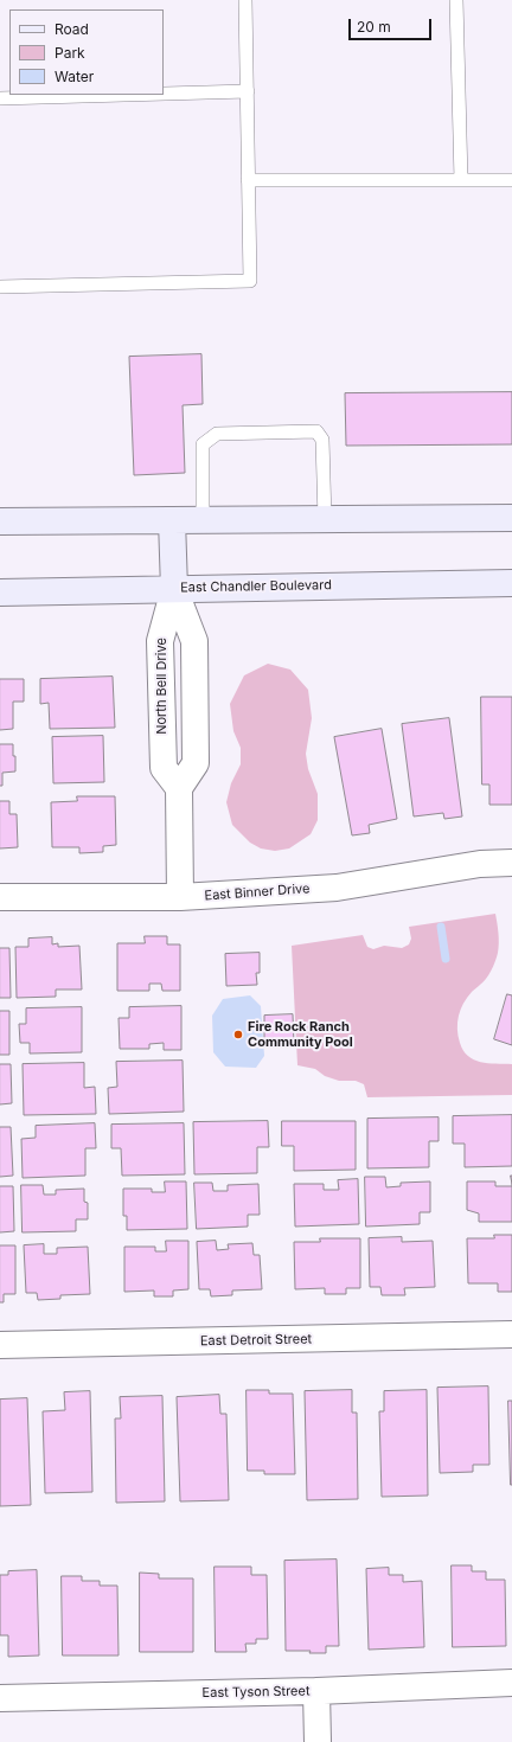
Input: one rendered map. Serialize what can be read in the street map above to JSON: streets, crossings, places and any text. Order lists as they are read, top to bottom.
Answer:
{
  "streets": {
    "main road": ["East Chandler Boulevard"],
    "street": [
      "North Bell Drive",
      "East Binner Drive",
      "East Detroit Street",
      "East Tyson Street"
    ]
  },
  "crossings": [
    ["East Chandler Boulevard", "North Bell Drive"],
    ["North Bell Drive", "East Binner Drive"]
  ],
  "places": ["Fire Rock Ranch Community Pool"],
  "legend": ["Road", "Park", "Water"],
  "scale_bar": "20 m"
}
